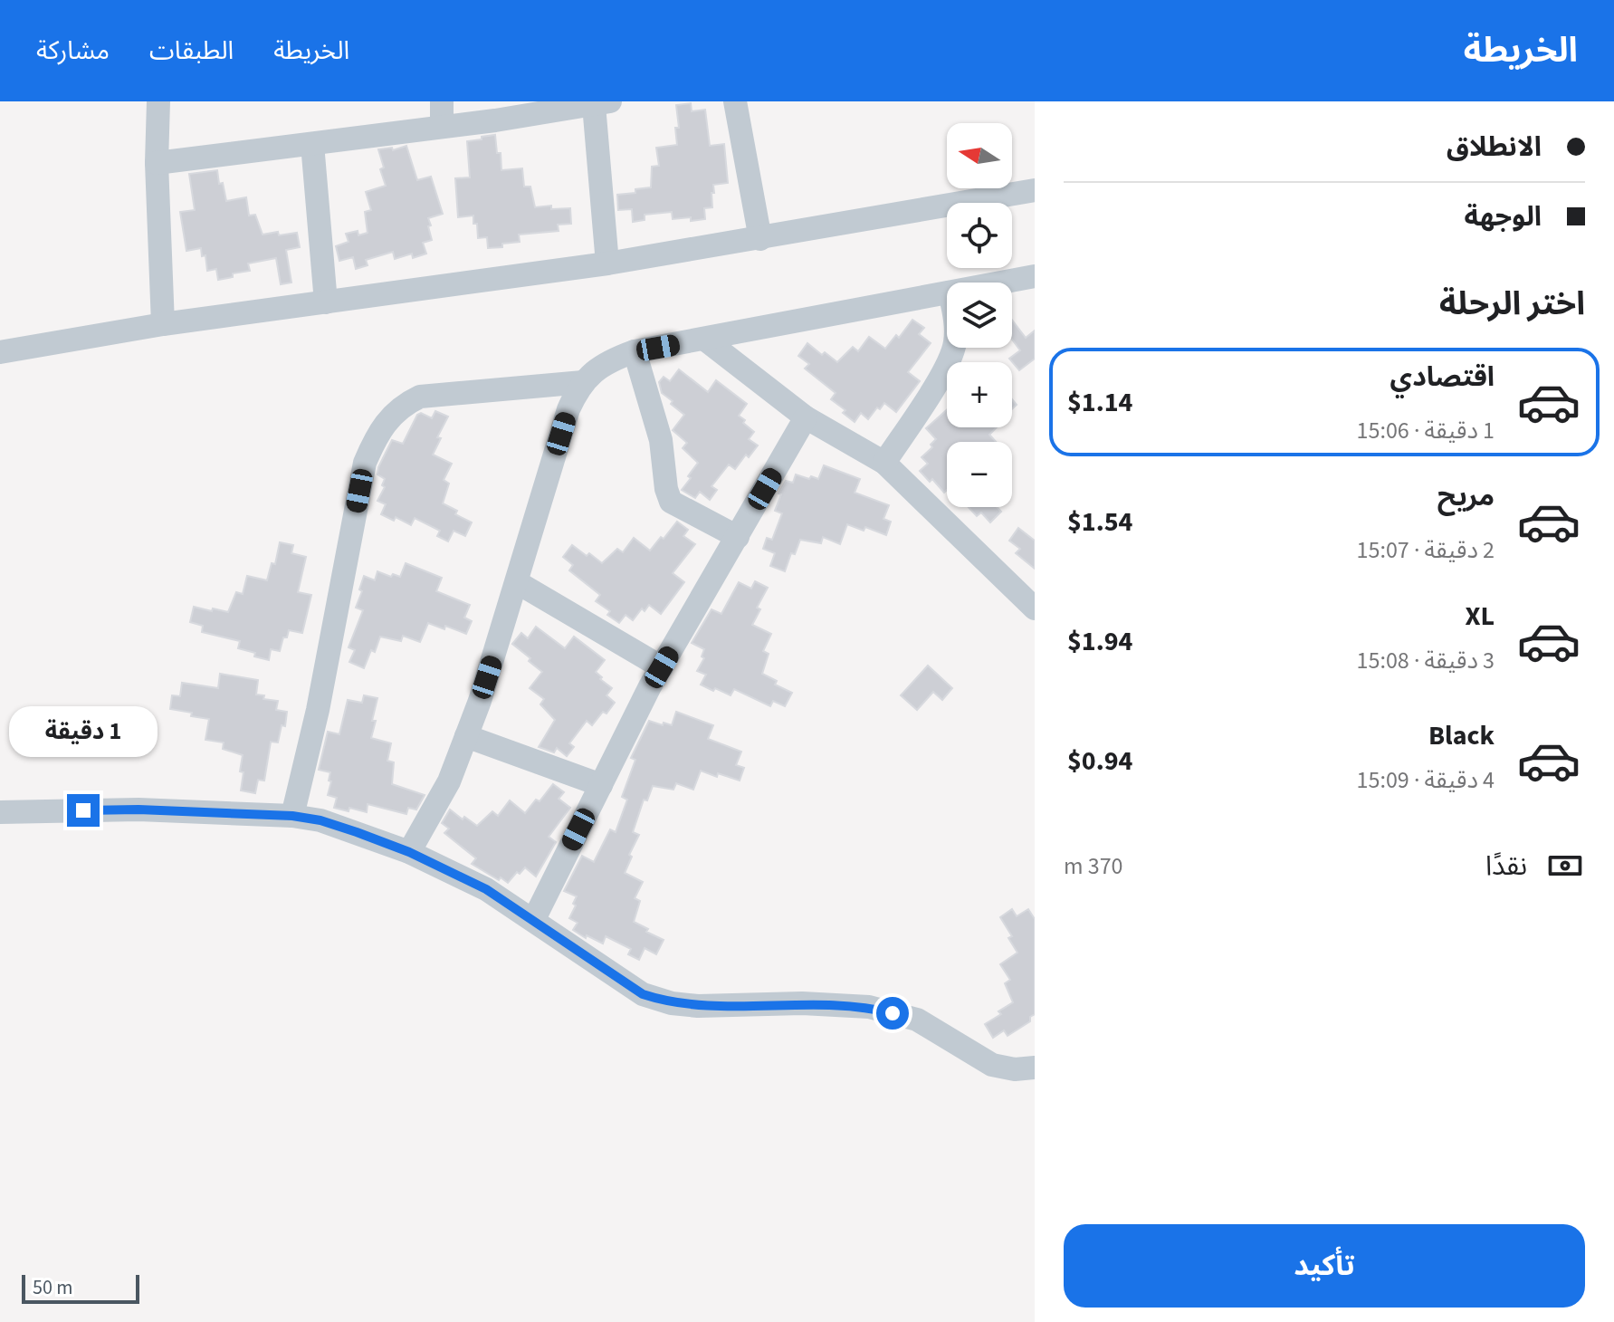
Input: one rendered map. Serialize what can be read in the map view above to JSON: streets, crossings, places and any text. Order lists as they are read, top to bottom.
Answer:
{
  "scale_bar": "50 m",
  "north": "left",
  "page": {
    "header": "الخريطة",
    "nav": ["الخريطة", "الطبقات", "مشاركة"],
    "banner": ["الانطلاق", "الوجهة"],
    "map_buttons": ["+", "−"],
    "heading": "اختر الرحلة",
    "list": [
      {
        "name": "اقتصادي",
        "note": "1 دقيقة · 15:06",
        "value": "$1.14"
      },
      {
        "name": "مريح",
        "note": "2 دقيقة · 15:07",
        "value": "$1.54"
      },
      {
        "name": "XL",
        "note": "3 دقيقة · 15:08",
        "value": "$1.94"
      },
      {
        "name": "Black",
        "note": "4 دقيقة · 15:09",
        "value": "$0.94"
      }
    ],
    "bubble": "1 دقيقة",
    "pay": ["نقدًا", "370 m"],
    "buttons": "تأكيد",
    "scale": "50 m"
  }
}
